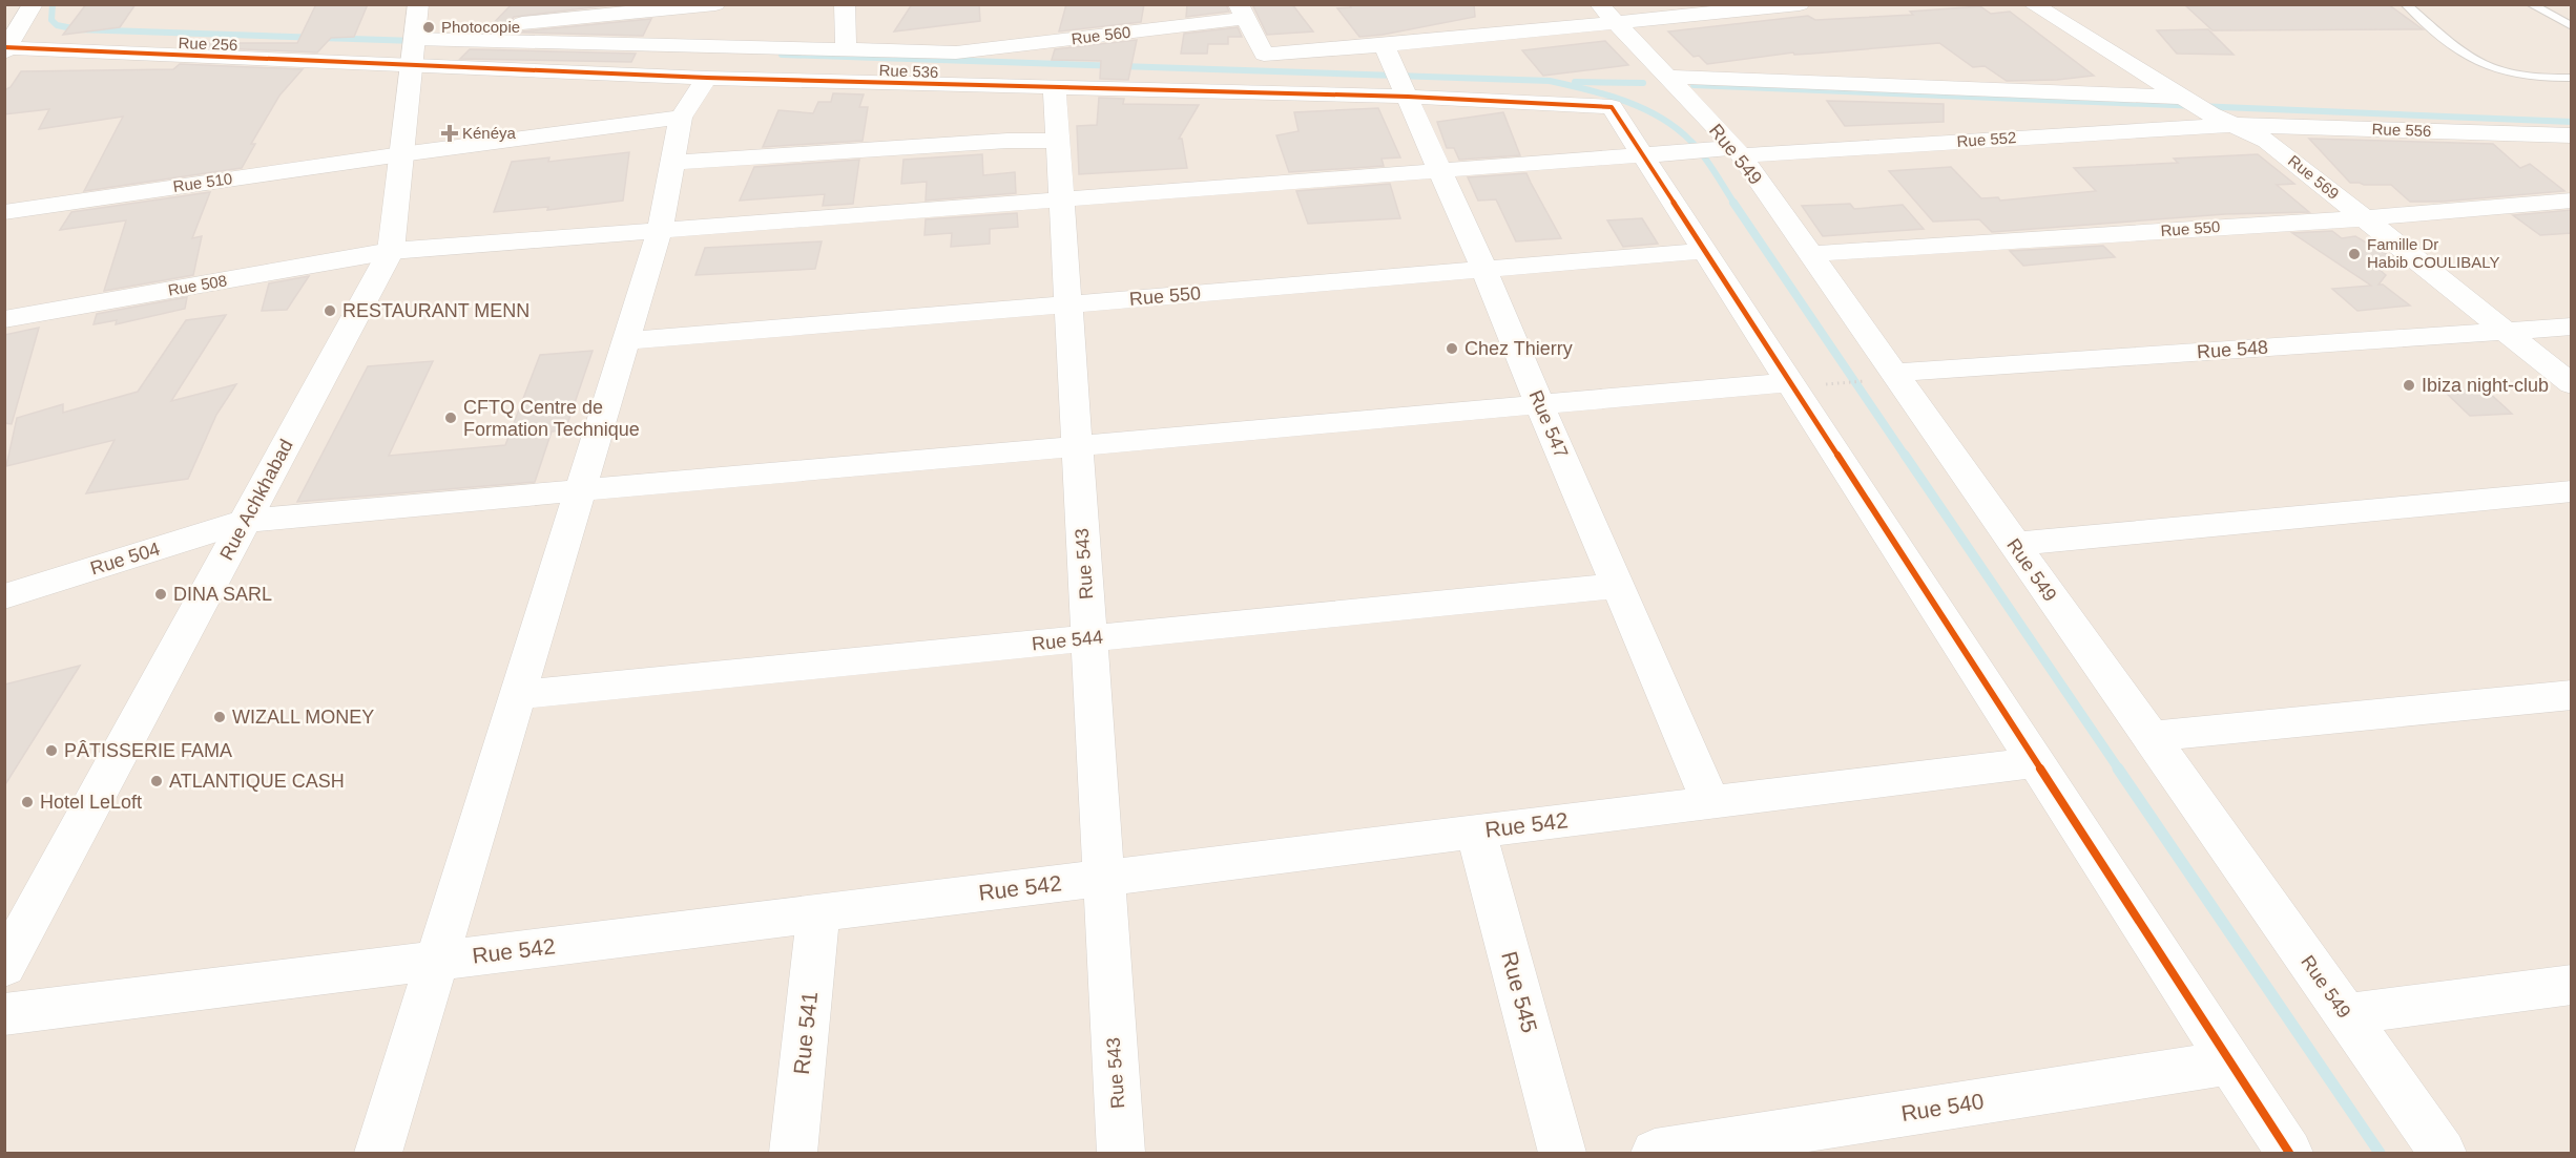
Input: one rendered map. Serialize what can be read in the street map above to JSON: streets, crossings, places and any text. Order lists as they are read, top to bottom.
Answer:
{
  "streets": {
    "street": [
      "Rue 560",
      "Rue 256",
      "Rue 536",
      "Rue 556",
      "Rue 552",
      "Rue 549",
      "Rue 569",
      "Rue 510",
      "Rue 550",
      "Rue 508",
      "Rue 548",
      "Rue 547",
      "Rue Achkhabad",
      "Rue 504",
      "Rue 543",
      "Rue 544",
      "Rue 542",
      "Rue 545",
      "Rue 541",
      "Rue 540"
    ]
  },
  "crossings": [
    ["Rue 560", "Rue Achkhabad"],
    ["Rue 256", "Rue 536"],
    ["Rue 256", "Rue Achkhabad"],
    ["Rue 536", "Rue 552"],
    ["Rue 536", "Rue 547"],
    ["Rue 536", "Rue Achkhabad"],
    ["Rue 536", "Rue 543"],
    ["Rue 556", "Rue 552"],
    ["Rue 556", "Rue 569"],
    ["Rue 552", "Rue 549"],
    ["Rue 552", "Rue 569"],
    ["Rue 552", "Rue 508"],
    ["Rue 552", "Rue 547"],
    ["Rue 552", "Rue 543"],
    ["Rue 549", "Rue 550"],
    ["Rue 549", "Rue 548"],
    ["Rue 569", "Rue 550"],
    ["Rue 569", "Rue 548"],
    ["Rue 510", "Rue Achkhabad"],
    ["Rue 550", "Rue 547"],
    ["Rue 550", "Rue 543"],
    ["Rue 508", "Rue Achkhabad"],
    ["Rue 508", "Rue 543"],
    ["Rue 547", "Rue 504"],
    ["Rue 547", "Rue 544"],
    ["Rue 547", "Rue 542"],
    ["Rue Achkhabad", "Rue 504"],
    ["Rue 504", "Rue 543"],
    ["Rue 543", "Rue 544"],
    ["Rue 543", "Rue 542"],
    ["Rue 542", "Rue 545"],
    ["Rue 542", "Rue 541"]
  ],
  "places": {
    "other": [
      "Photocopie",
      "Famille Dr Habib COULIBALY",
      "RESTAURANT MENN",
      "Chez Thierry",
      "Ibiza night-club",
      "CFTQ Centre de Formation Technique",
      "DINA SARL",
      "WIZALL MONEY",
      "PÂTISSERIE FAMA",
      "ATLANTIQUE CASH",
      "Hotel LeLoft"
    ],
    "health": ["Kénéya"]
  }
}
